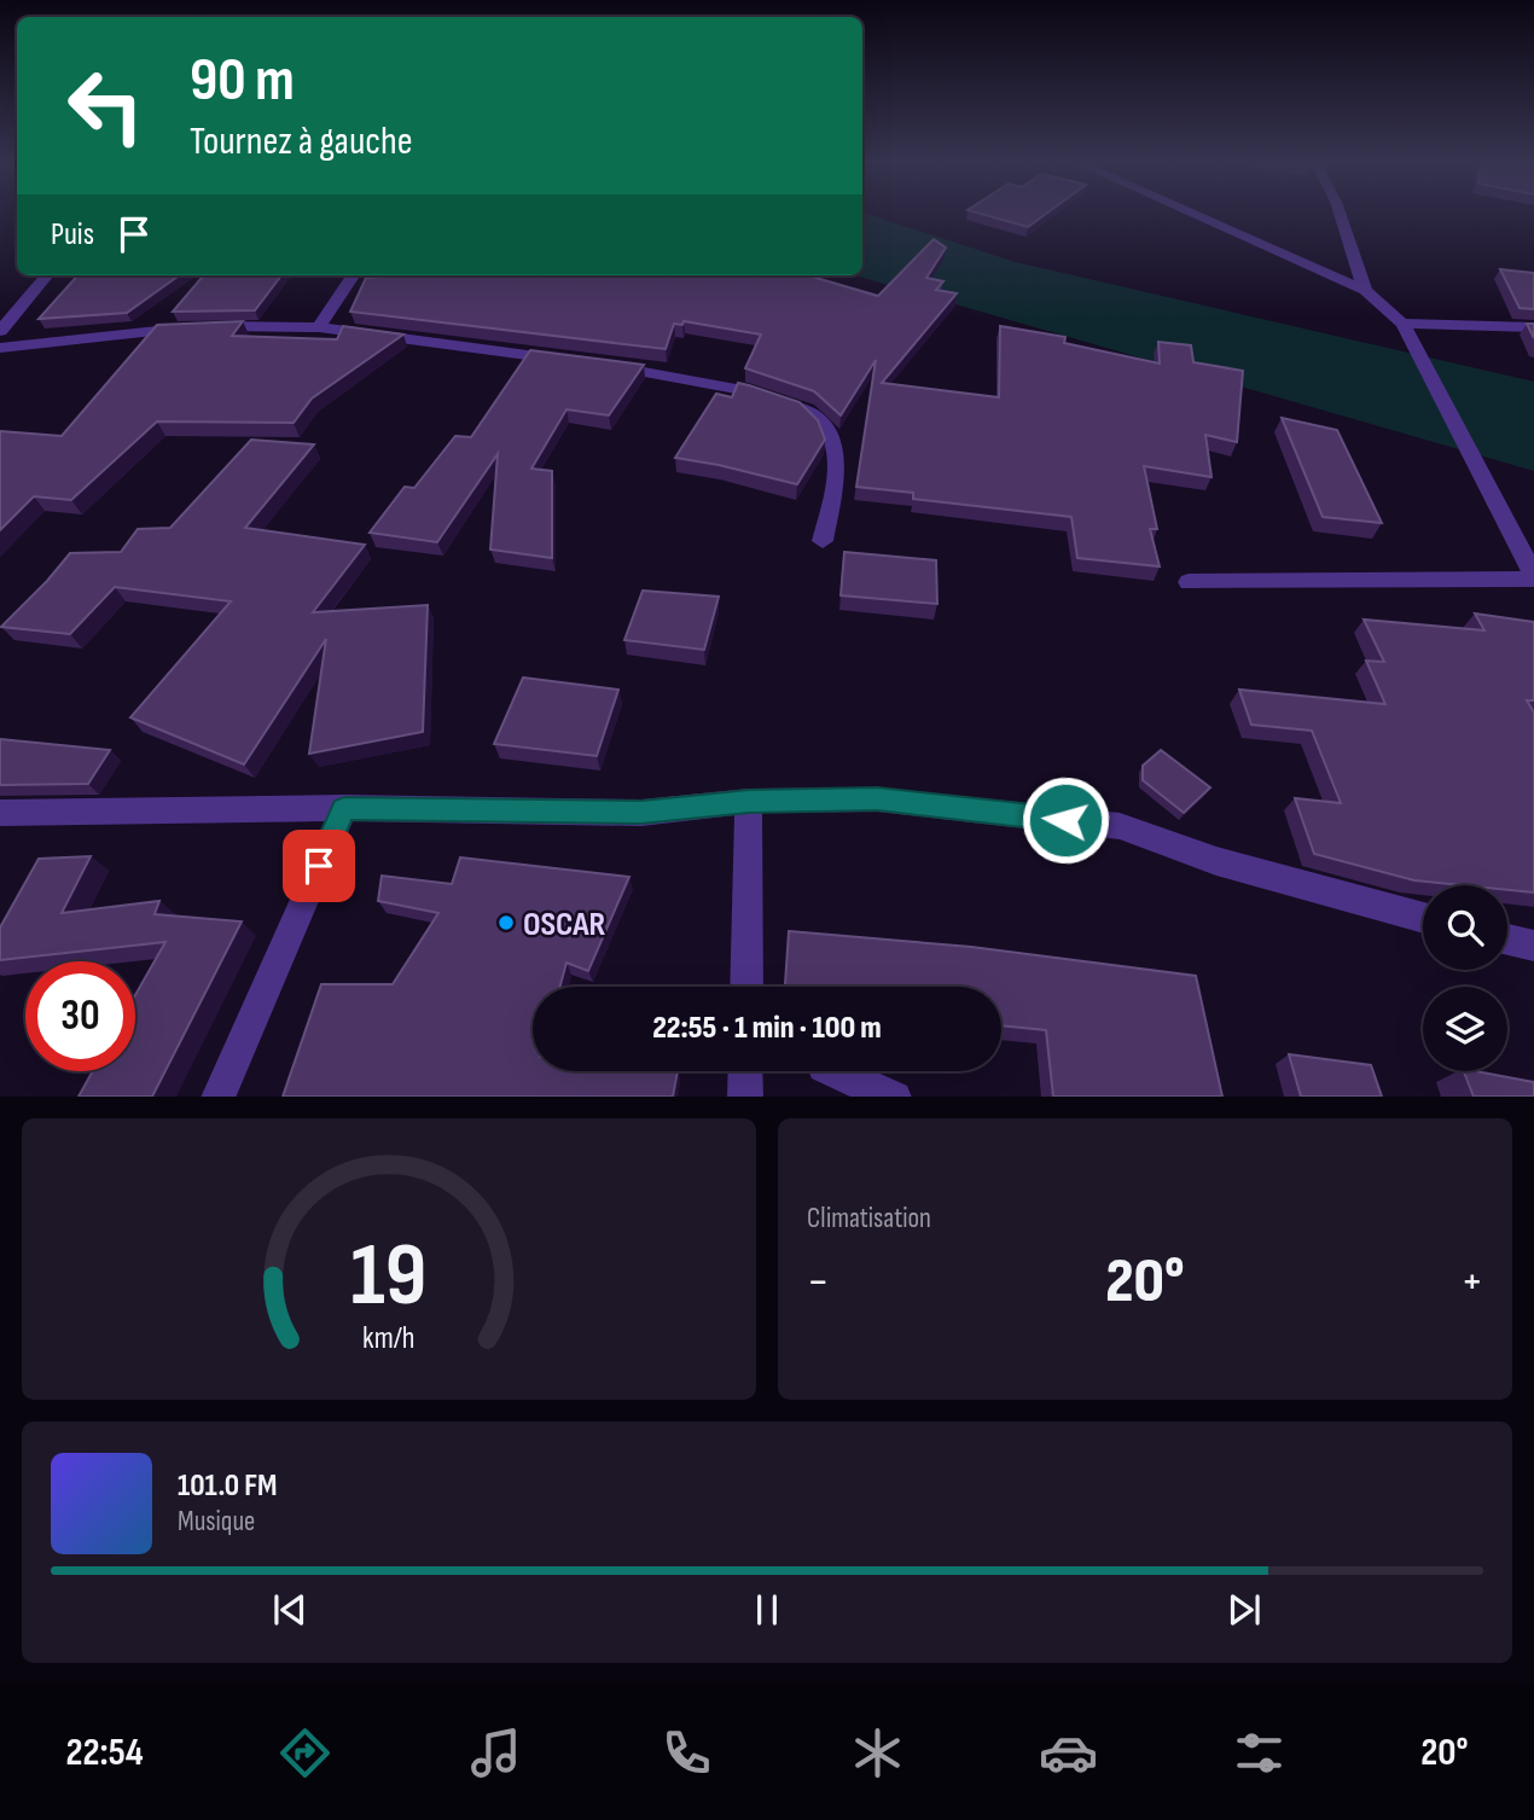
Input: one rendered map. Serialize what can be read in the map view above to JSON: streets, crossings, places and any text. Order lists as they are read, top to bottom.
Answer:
{
  "places": ["OSCAR"],
  "page": {
    "turn": ["90 m", "Tournez à gauche"],
    "then": "Puis",
    "limit": "30",
    "trip": "22:55 · 1 min · 100 m",
    "tile": "Climatisation",
    "heat": ["−", "20°", "+"],
    "song": ["101.0 FM", "Musique"],
    "tabs": ["22:54", "20°"],
    "gauge": ["19", "km/h"]
  }
}
